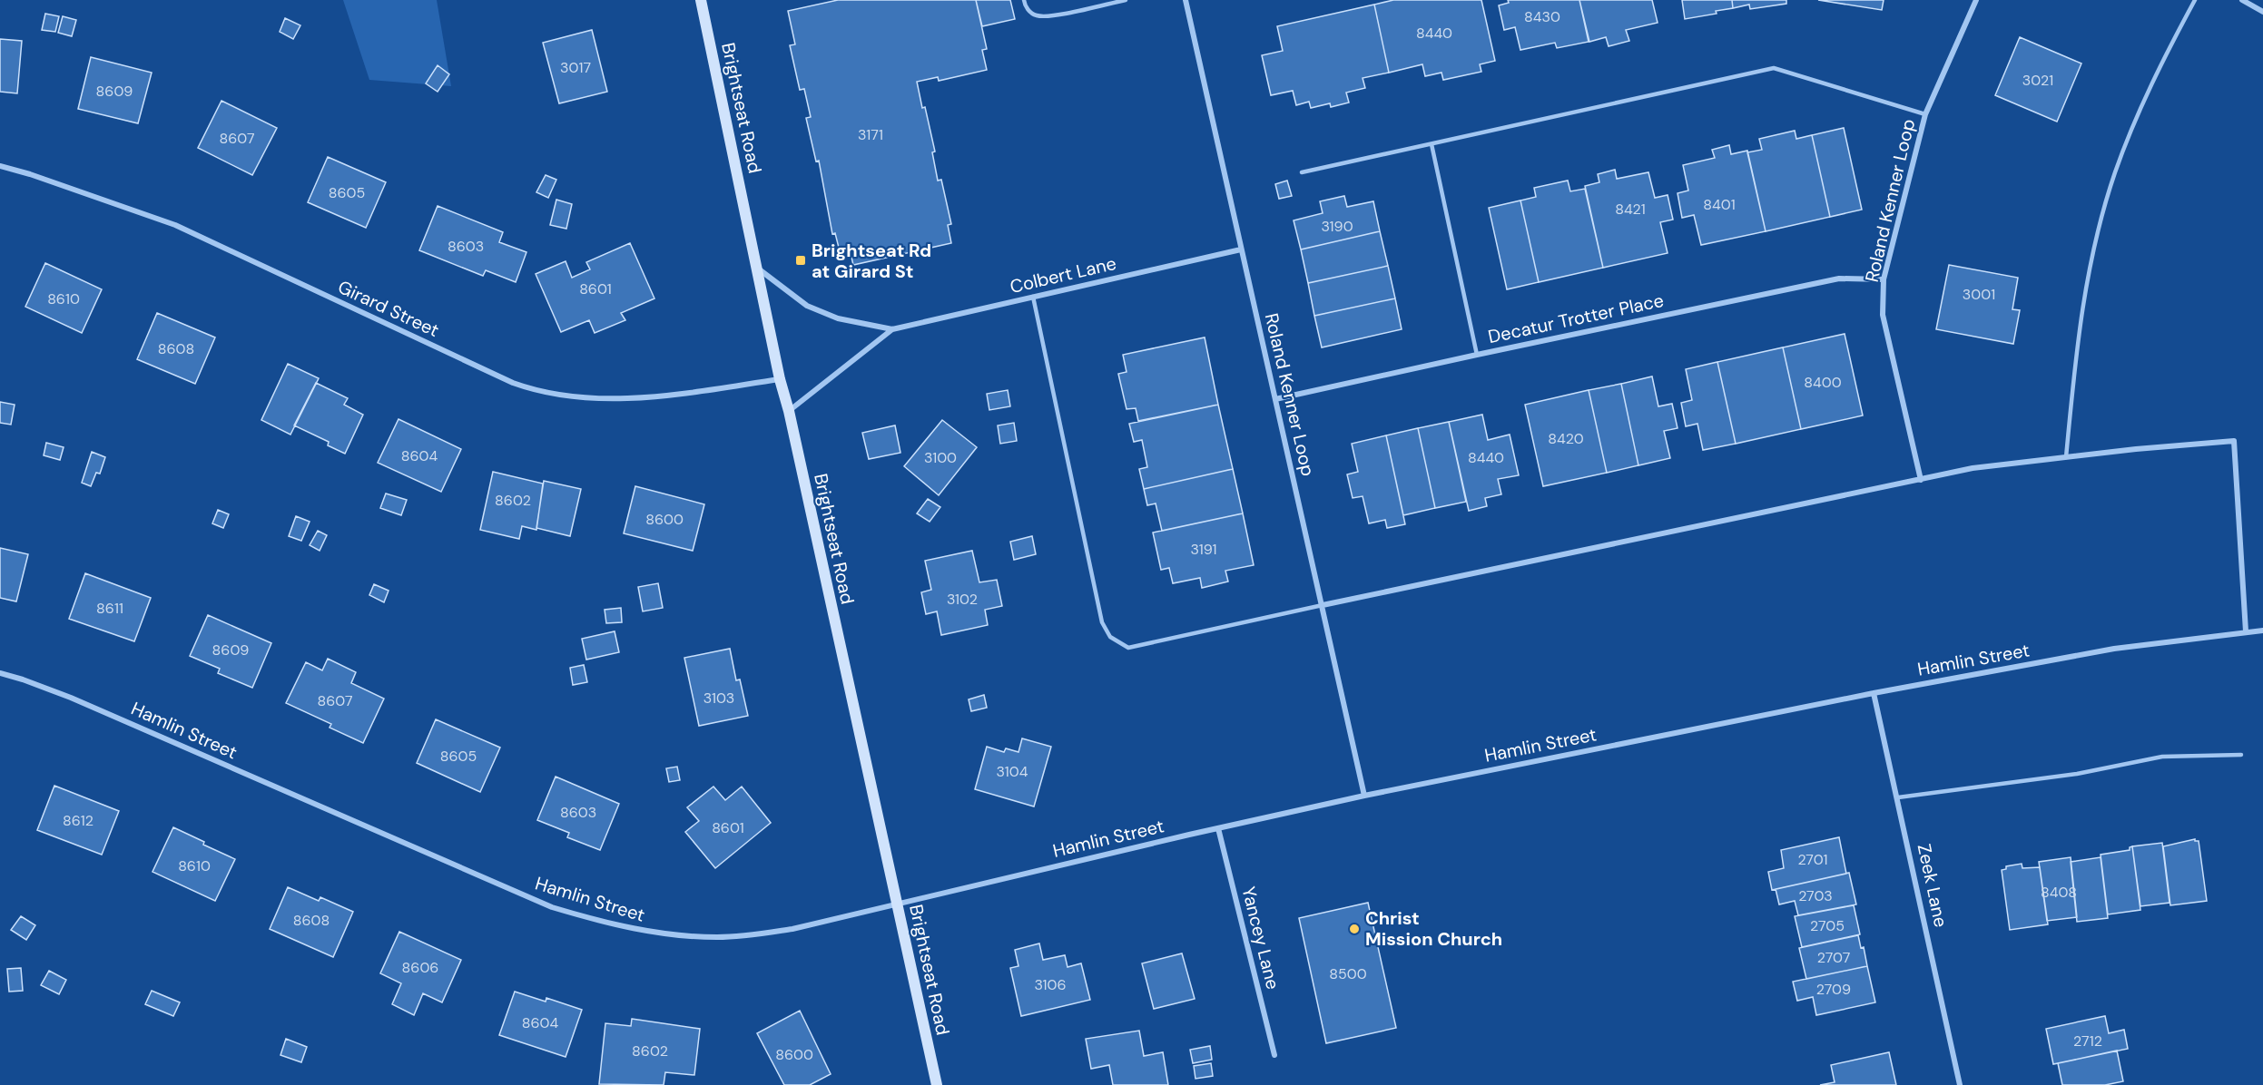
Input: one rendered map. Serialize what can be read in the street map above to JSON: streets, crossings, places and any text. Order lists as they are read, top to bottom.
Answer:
{
  "streets": {
    "street": [
      "Brightseat Road",
      "Roland Kenner Loop",
      "Colbert Lane",
      "Girard Street",
      "Decatur Trotter Place",
      "Hamlin Street",
      "Zeek Lane",
      "Yancey Lane"
    ]
  },
  "crossings": [
    ["Brightseat Road", "Colbert Lane"],
    ["Brightseat Road", "Girard Street"],
    ["Brightseat Road", "Hamlin Street"],
    ["Roland Kenner Loop", "Colbert Lane"],
    ["Roland Kenner Loop", "Decatur Trotter Place"],
    ["Roland Kenner Loop", "Hamlin Street"],
    ["Hamlin Street", "Zeek Lane"],
    ["Hamlin Street", "Yancey Lane"]
  ],
  "places": {
    "transit": ["Brightseat Rd at Girard St"],
    "other": ["Christ Mission Church"]
  },
  "house_numbers": [
    "8430",
    "8440",
    "3017",
    "3021",
    "8609",
    "3171",
    "8607",
    "8605",
    "8401",
    "8421",
    "3190",
    "8603",
    "8601",
    "3001",
    "8610",
    "8608",
    "8400",
    "8420",
    "8604",
    "3100",
    "8440",
    "8602",
    "8600",
    "3191",
    "3102",
    "8611",
    "8609",
    "3103",
    "8607",
    "8605",
    "3104",
    "8603",
    "8612",
    "8601",
    "2701",
    "8610",
    "8408",
    "2703",
    "8608",
    "2705",
    "2707",
    "8606",
    "8500",
    "3106",
    "2709",
    "8604",
    "2712",
    "8602",
    "8600"
  ]
}
